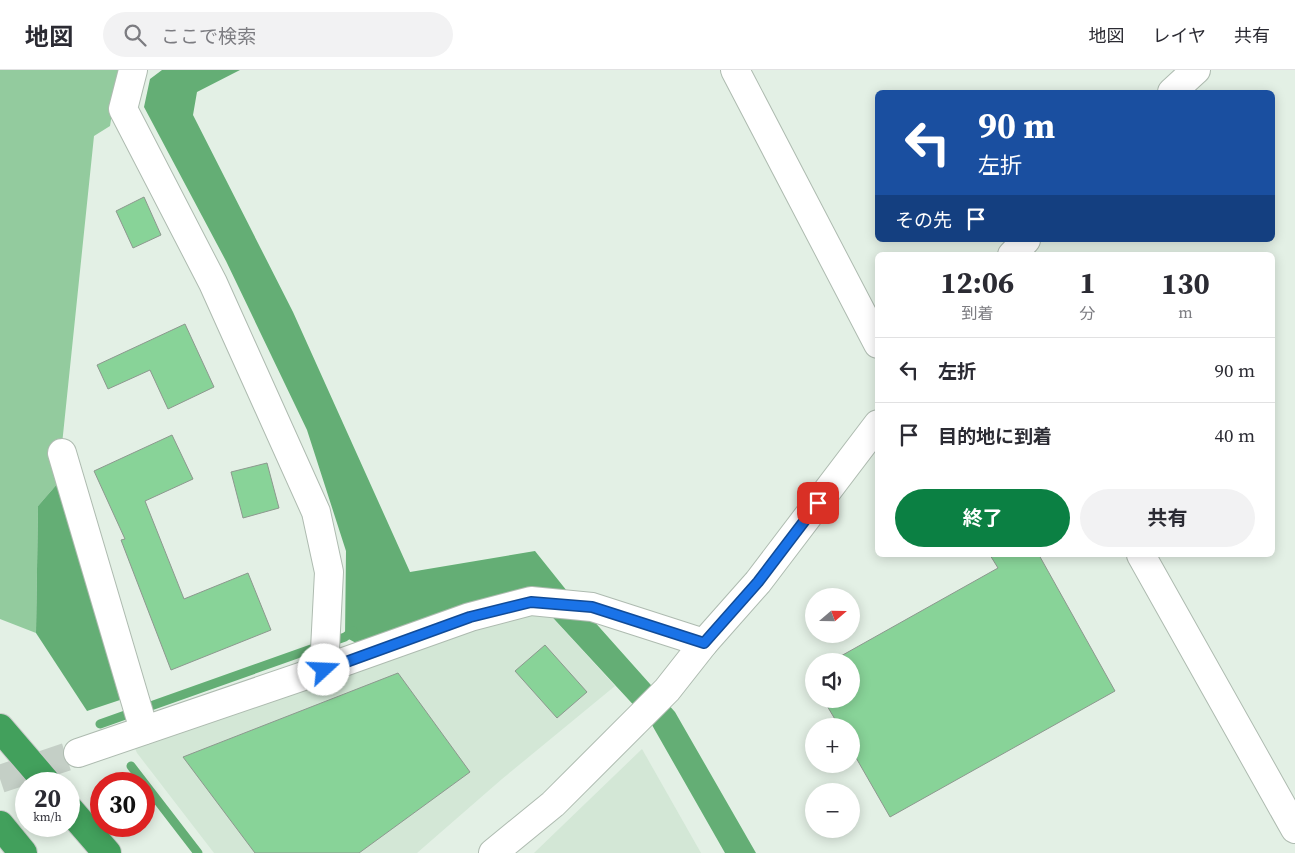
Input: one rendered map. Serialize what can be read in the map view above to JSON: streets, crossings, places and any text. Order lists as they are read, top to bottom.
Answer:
{
  "north": "right",
  "page": {
    "header": "地図",
    "search": "ここで検索",
    "nav": ["地図", "レイヤ", "共有"],
    "turn": ["90 m", "左折"],
    "then": "その先",
    "eta": [
      "12:06",
      "到着",
      "1",
      "分",
      "130",
      "m"
    ],
    "list": [
      {
        "name": "左折",
        "value": "90 m"
      },
      {
        "name": "目的地に到着",
        "value": "40 m"
      }
    ],
    "buttons": ["終了", "共有"],
    "map_buttons": ["+", "−"],
    "speed": "20 km/h",
    "limit": "30"
  }
}
